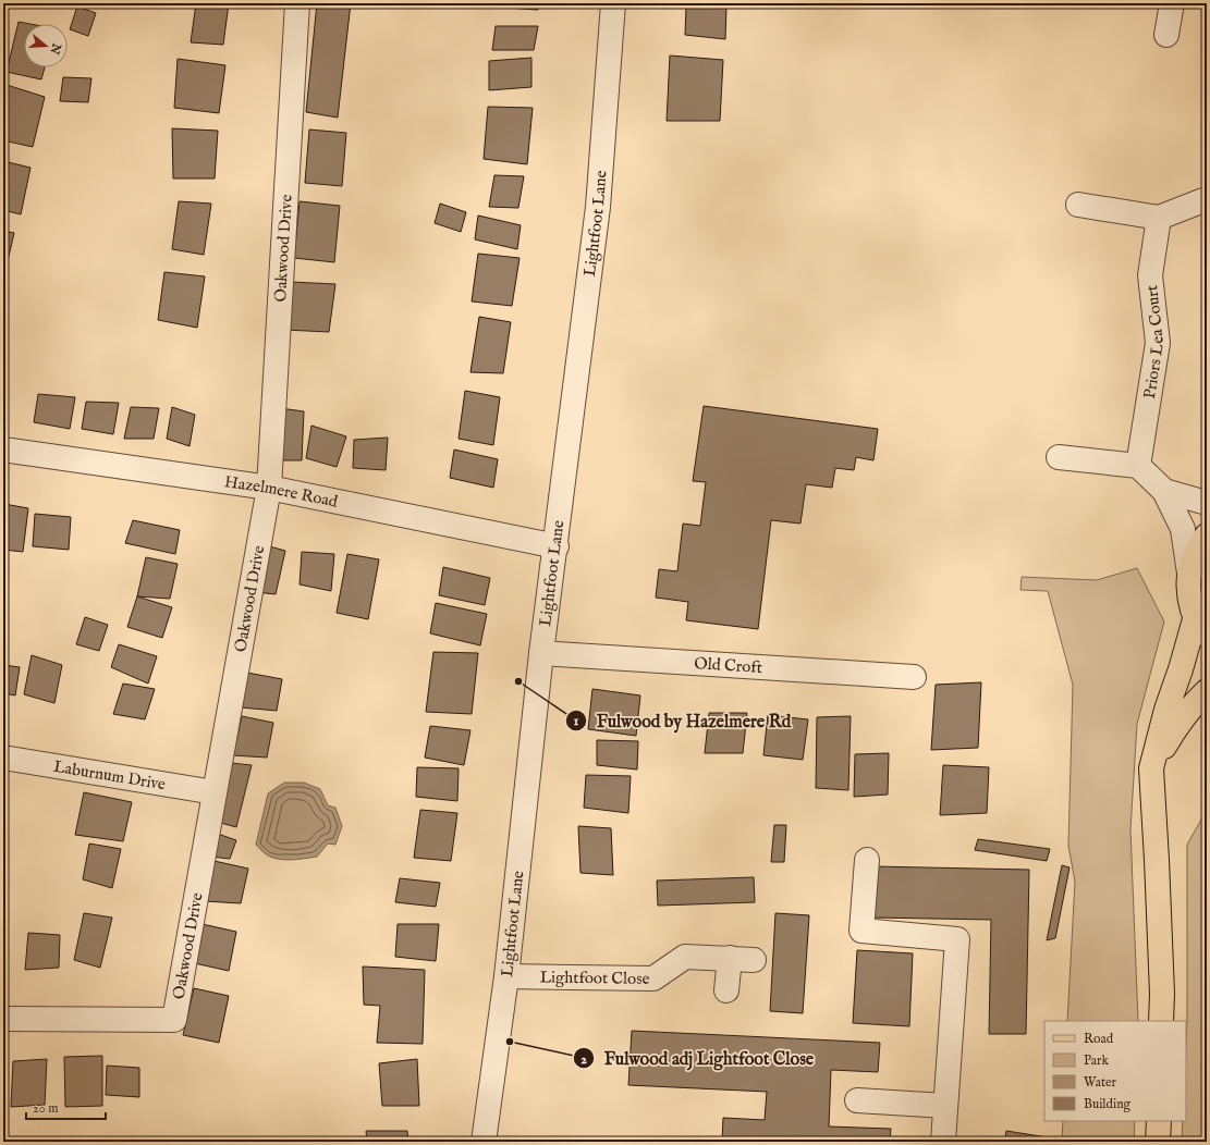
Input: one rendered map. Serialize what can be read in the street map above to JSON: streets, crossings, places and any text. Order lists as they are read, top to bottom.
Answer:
{
  "streets": {
    "street": [
      "Lightfoot Lane",
      "Oakwood Drive",
      "Priors Lea Court",
      "Hazelmere Road",
      "Old Croft",
      "Laburnum Drive",
      "Lightfoot Close"
    ]
  },
  "crossings": [
    ["Lightfoot Lane", "Hazelmere Road"],
    ["Lightfoot Lane", "Old Croft"],
    ["Lightfoot Lane", "Lightfoot Close"],
    ["Oakwood Drive", "Hazelmere Road"],
    ["Oakwood Drive", "Laburnum Drive"]
  ],
  "places": ["Fulwood by Hazelmere Rd", "Fulwood adj Lightfoot Close"],
  "legend": [
    "Road",
    "Park",
    "Water",
    "Building"
  ],
  "scale_bar": "20 m",
  "north": "right"
}
